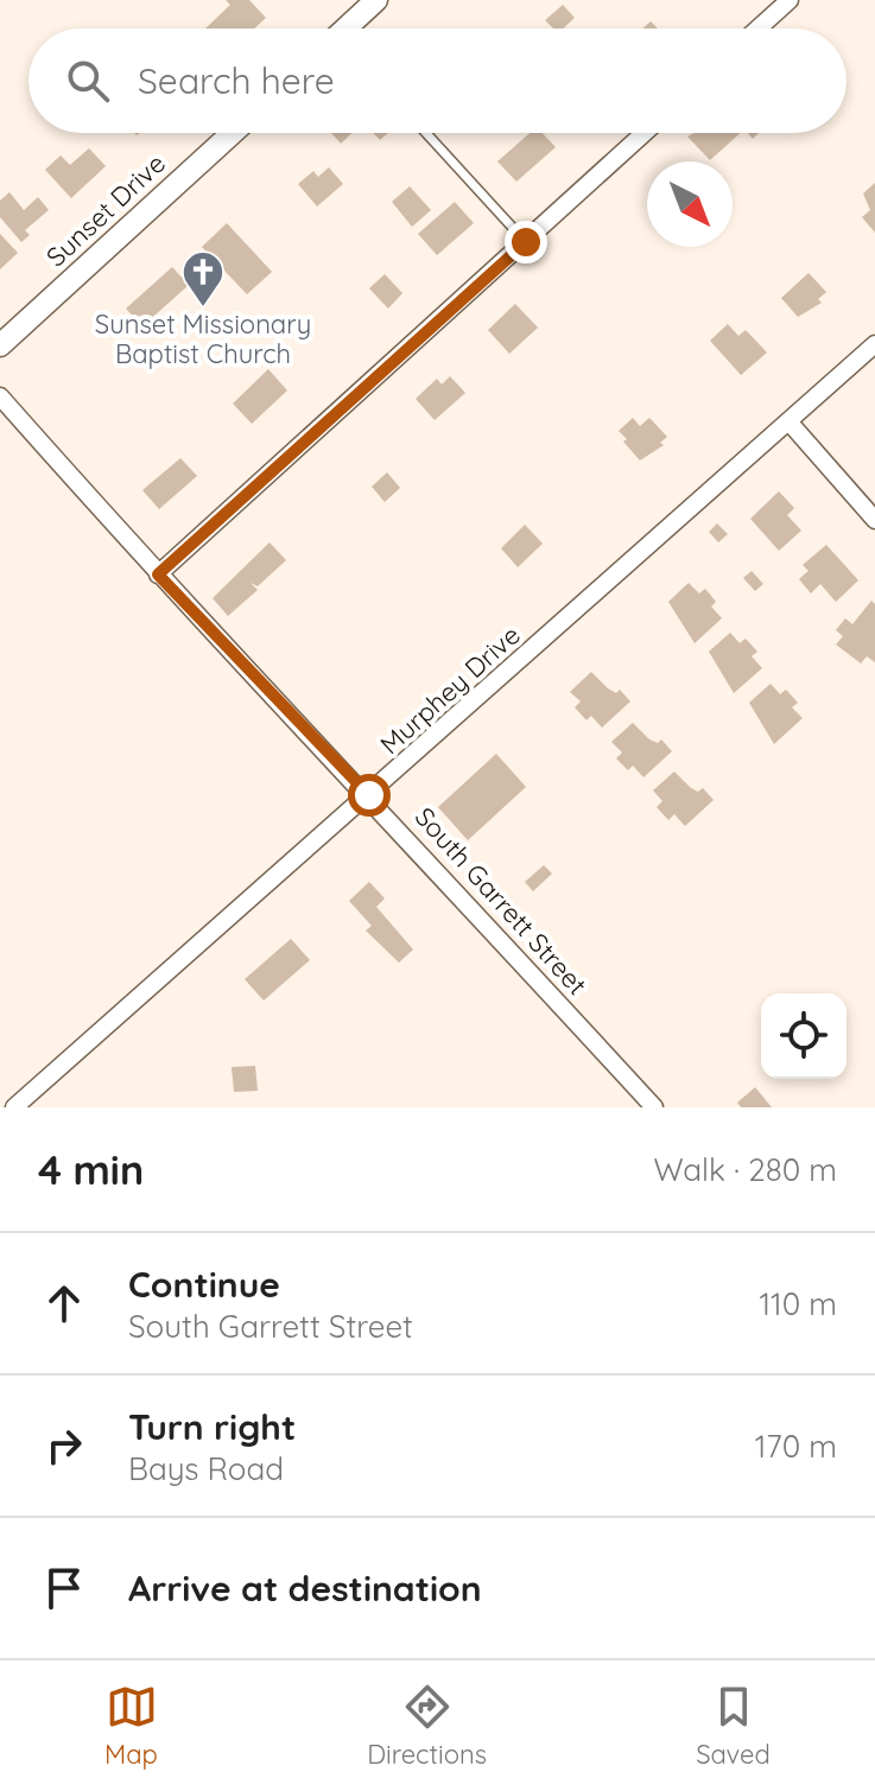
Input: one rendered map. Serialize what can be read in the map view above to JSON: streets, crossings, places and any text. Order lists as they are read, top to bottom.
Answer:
{
  "streets": {
    "street": ["Sunset Drive", "Murphey Drive", "South Garrett Street"]
  },
  "crossings": [
    ["Murphey Drive", "South Garrett Street"]
  ],
  "places": {
    "church": ["Sunset Missionary Baptist Church"]
  },
  "north": "bottom right",
  "page": {
    "search": "Search here",
    "heading": ["4 min", "Walk · 280 m"],
    "list": [
      ["Continue", "South Garrett Street", "110 m"],
      ["Turn right", "Bays Road", "170 m"],
      "Arrive at destination"
    ],
    "nav": ["Map", "Directions", "Saved"]
  }
}
